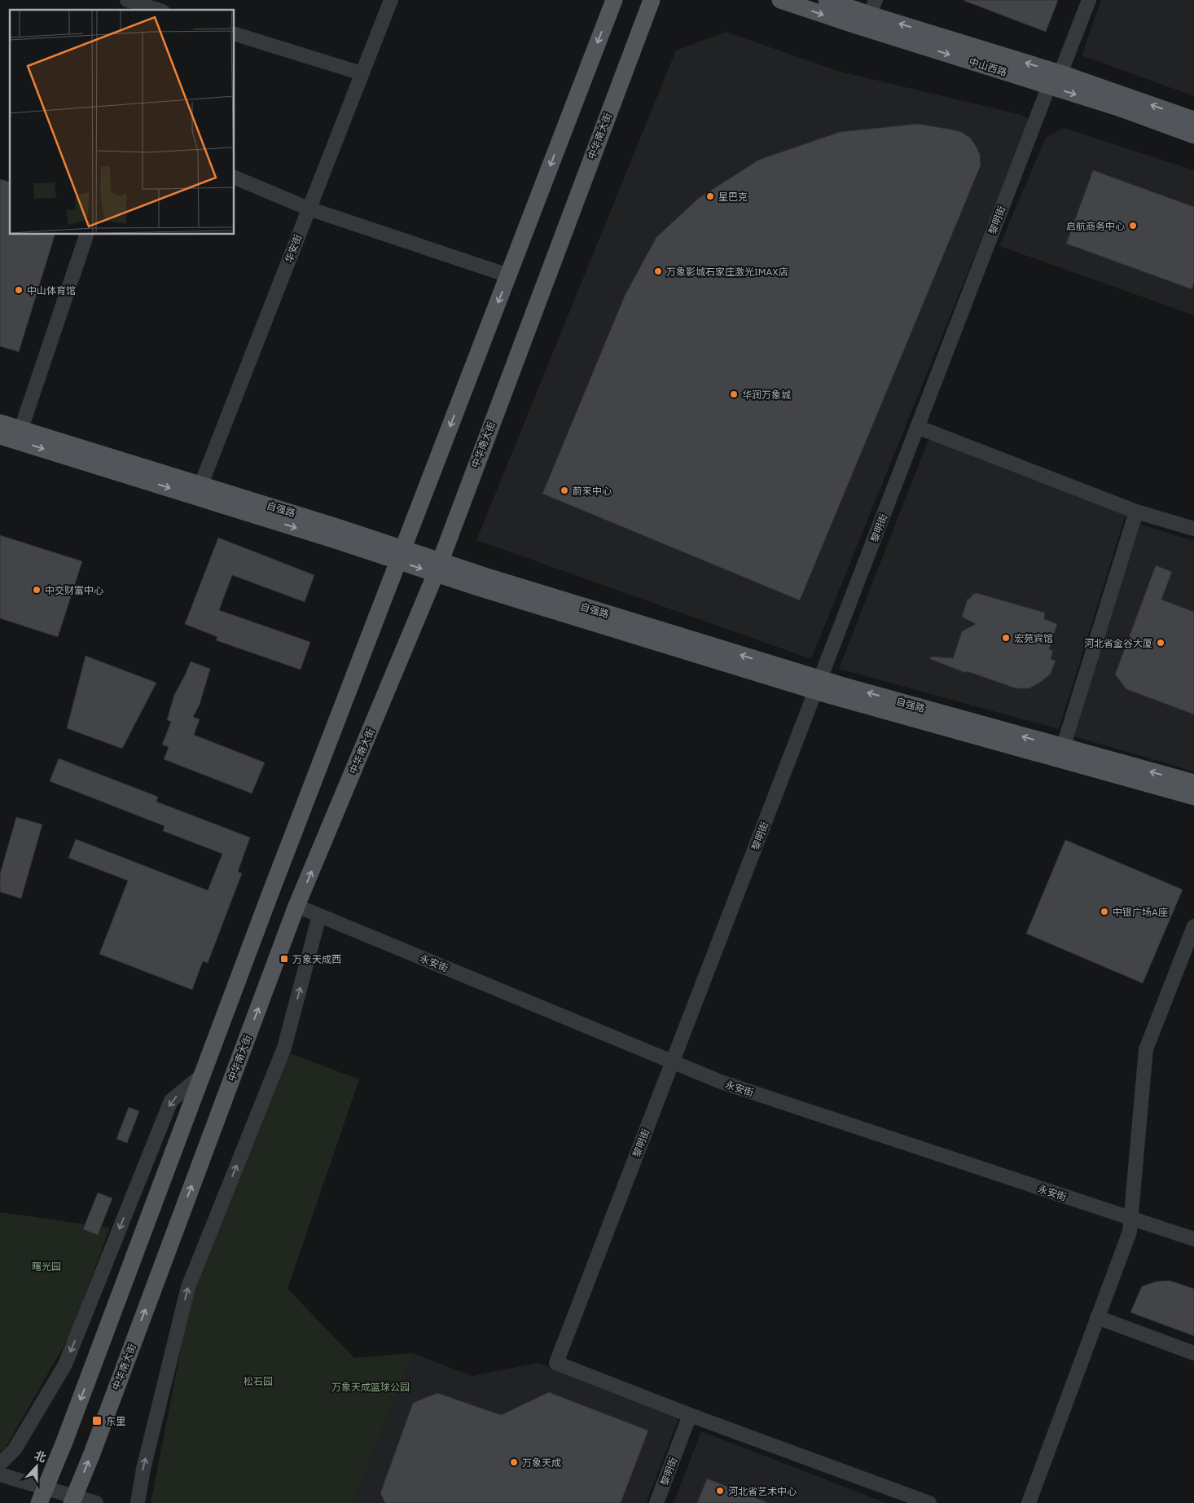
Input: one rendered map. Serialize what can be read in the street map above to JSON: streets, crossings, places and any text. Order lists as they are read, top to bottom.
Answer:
{
  "streets": {
    "main road": ["中山西路", "中华南大街", "自强路"],
    "street": ["黎明街", "华安街", "永安街"]
  },
  "crossings": [
    ["中山西路", "黎明街"],
    ["中华南大街", "自强路"],
    ["中华南大街", "永安街"],
    ["黎明街", "自强路"],
    ["黎明街", "永安街"],
    ["华安街", "自强路"]
  ],
  "parks": ["曙光园", "松石园", "万象天成篮球公园"],
  "places": {
    "other": [
      "星巴克",
      "启航商务中心",
      "万象影城石家庄激光IMAX店",
      "中山体育馆",
      "华润万象城",
      "蔚来中心",
      "中交财富中心",
      "宏苑宾馆",
      "河北省金谷大厦",
      "中银广场A座",
      "万象天成",
      "河北省艺术中心"
    ],
    "transit": ["万象天成西", "东里"]
  },
  "north": "top"
}
